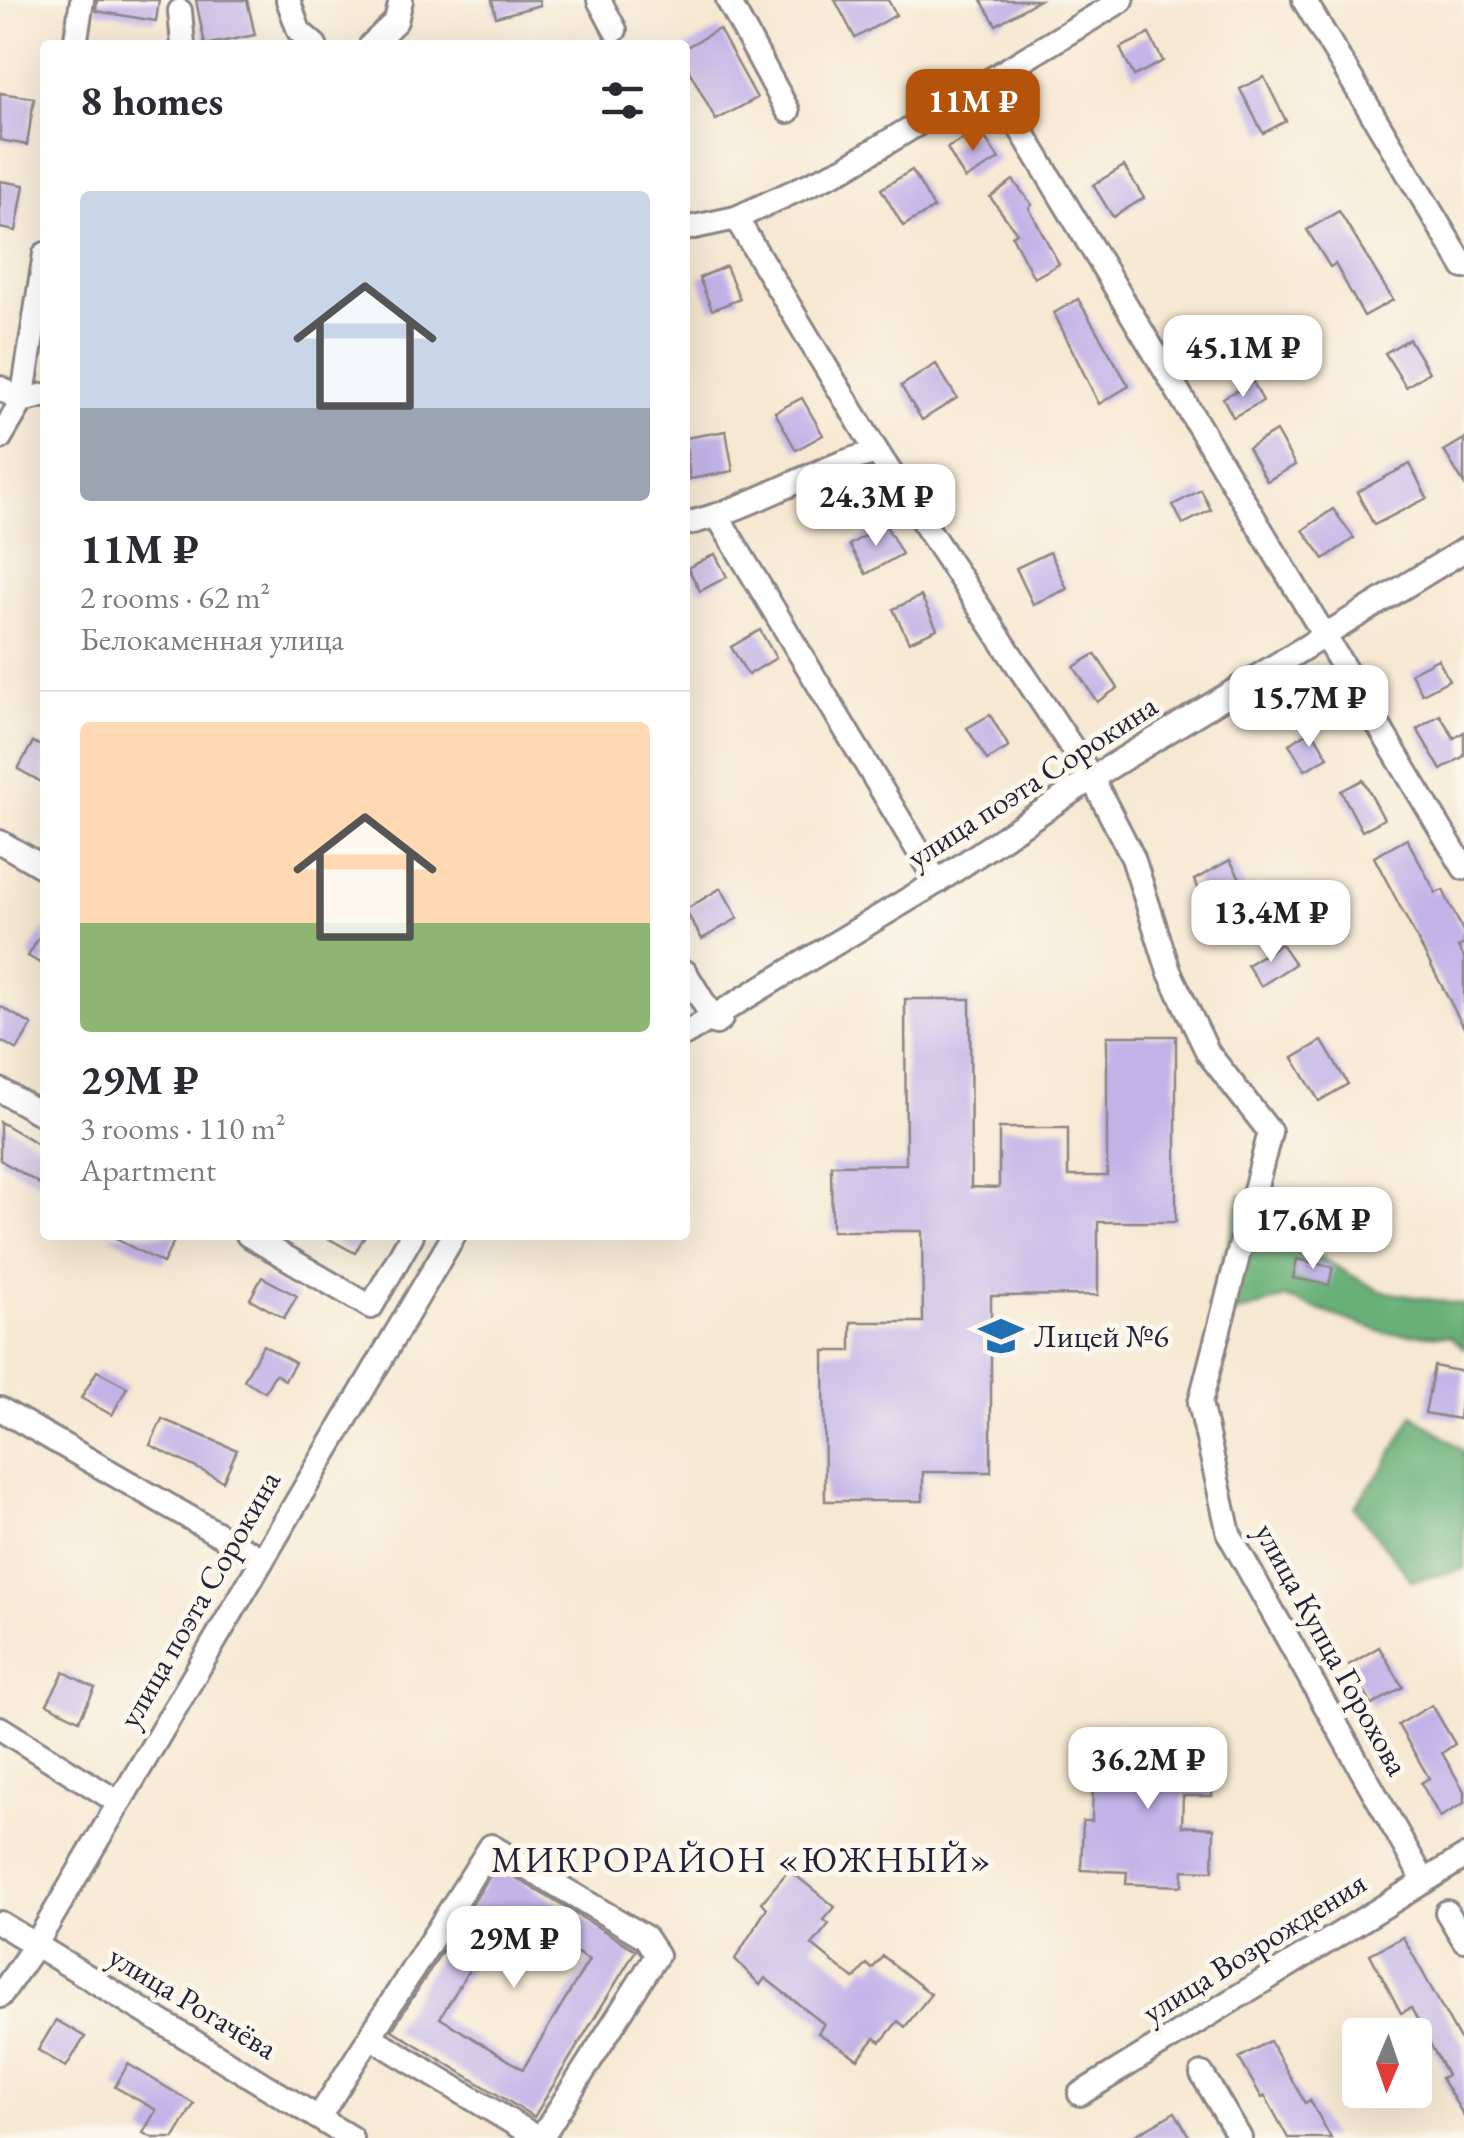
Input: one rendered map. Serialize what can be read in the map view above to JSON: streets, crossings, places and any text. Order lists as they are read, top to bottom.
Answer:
{
  "streets": {
    "street": [
      "улица поэта Сорокина",
      "улица Купца Горохова",
      "улица Возрождения",
      "улица Рогачёва"
    ]
  },
  "crossings": [
    ["улица поэта Сорокина", "улица Купца Горохова"],
    ["улица поэта Сорокина", "улица Рогачёва"],
    ["улица Купца Горохова", "улица Возрождения"]
  ],
  "districts": ["МИКРОРАЙОН «ЮЖНЫЙ»"],
  "places": {
    "school or university": ["Лицей №6"]
  },
  "north": "bottom",
  "page": {
    "heading": "8 homes",
    "price": [
      "11M ₽",
      "45.1M ₽",
      "24.3M ₽",
      "15.7M ₽",
      "13.4M ₽",
      "17.6M ₽",
      "36.2M ₽",
      "29M ₽"
    ],
    "list": [
      {
        "name": "11M ₽",
        "note": "2 rooms · 62 m² · Белокаменная улица"
      },
      {
        "name": "29M ₽",
        "note": "3 rooms · 110 m² · Apartment"
      }
    ]
  }
}
